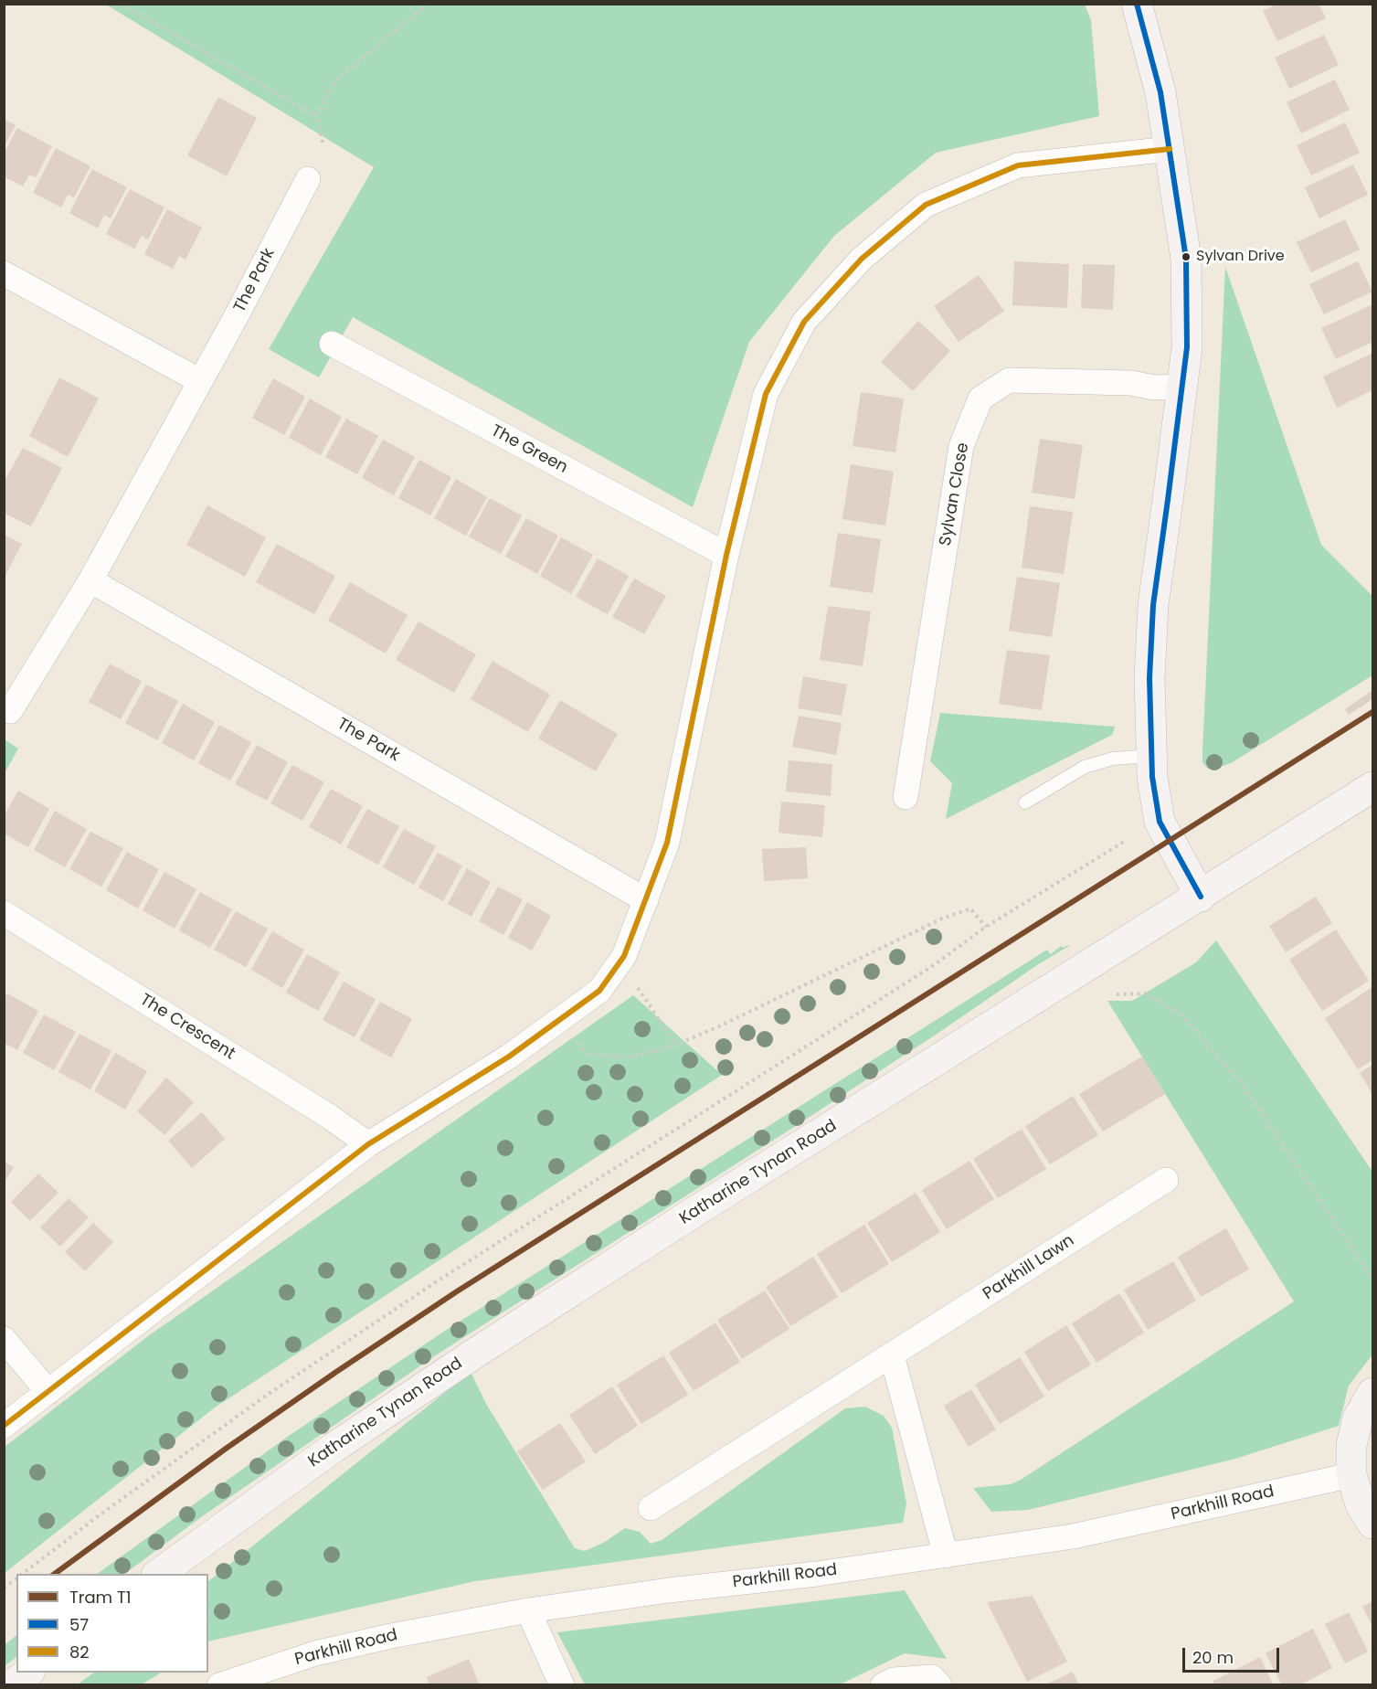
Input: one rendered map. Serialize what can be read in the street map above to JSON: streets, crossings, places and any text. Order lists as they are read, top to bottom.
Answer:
{
  "streets": {
    "main road": ["Katharine Tynan Road"],
    "street": [
      "The Park",
      "The Green",
      "Sylvan Close",
      "The Crescent",
      "Parkhill Lawn",
      "Parkhill Road"
    ]
  },
  "places": ["Sylvan Drive"],
  "lines": ["transit line 57", "transit line 82", "tram line T1"],
  "legend": ["Tram T1", "57", "82"],
  "scale_bar": "20 m"
}
